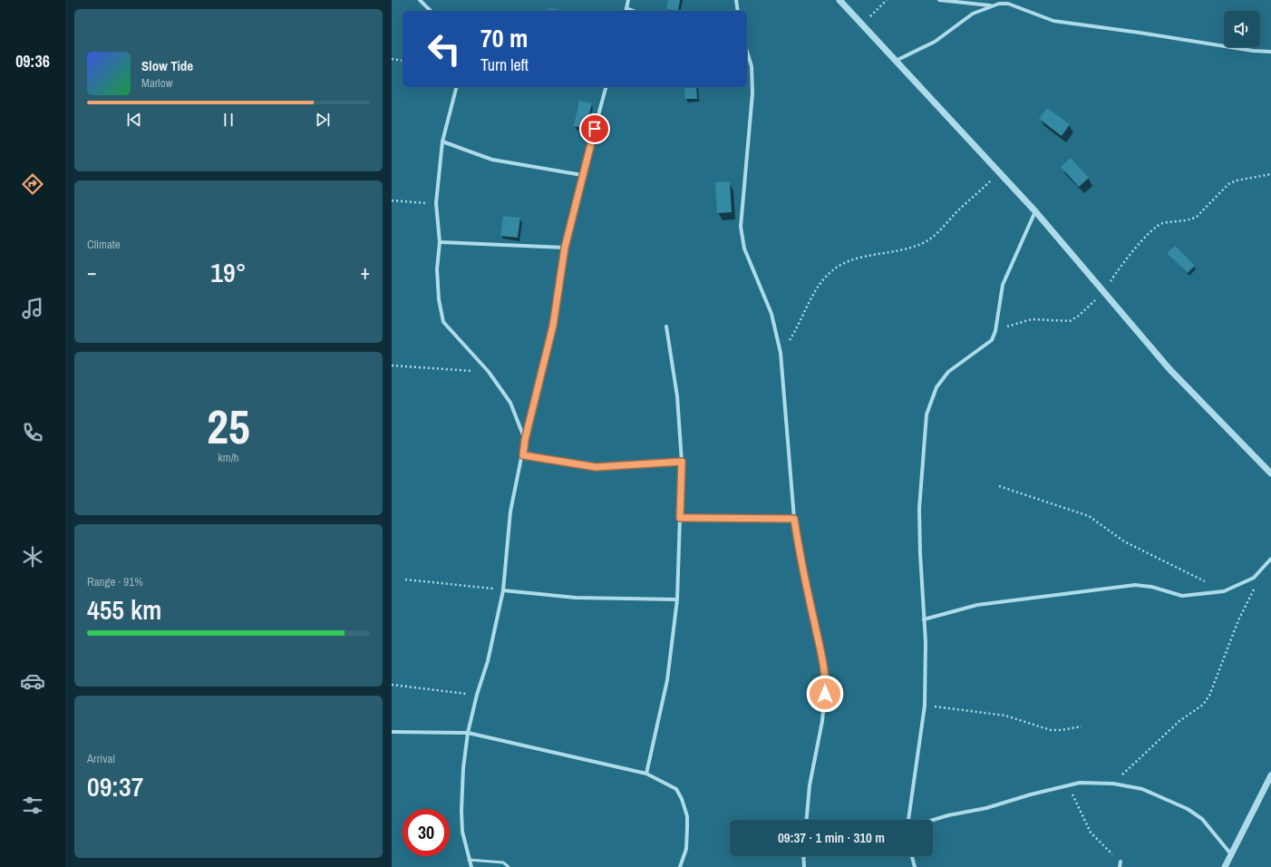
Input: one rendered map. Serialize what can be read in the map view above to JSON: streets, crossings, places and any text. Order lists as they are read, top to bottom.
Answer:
{
  "page": {
    "tabs": "09:36",
    "turn": ["70 m", "Turn left"],
    "song": ["Slow Tide", "Marlow"],
    "tile": [
      "Climate",
      ["25", "km/h"],
      ["Range · 91%", "455 km"],
      ["Arrival", "09:37"]
    ],
    "heat": ["−", "19°", "+"],
    "limit": "30",
    "trip": "09:37 · 1 min · 310 m"
  }
}
